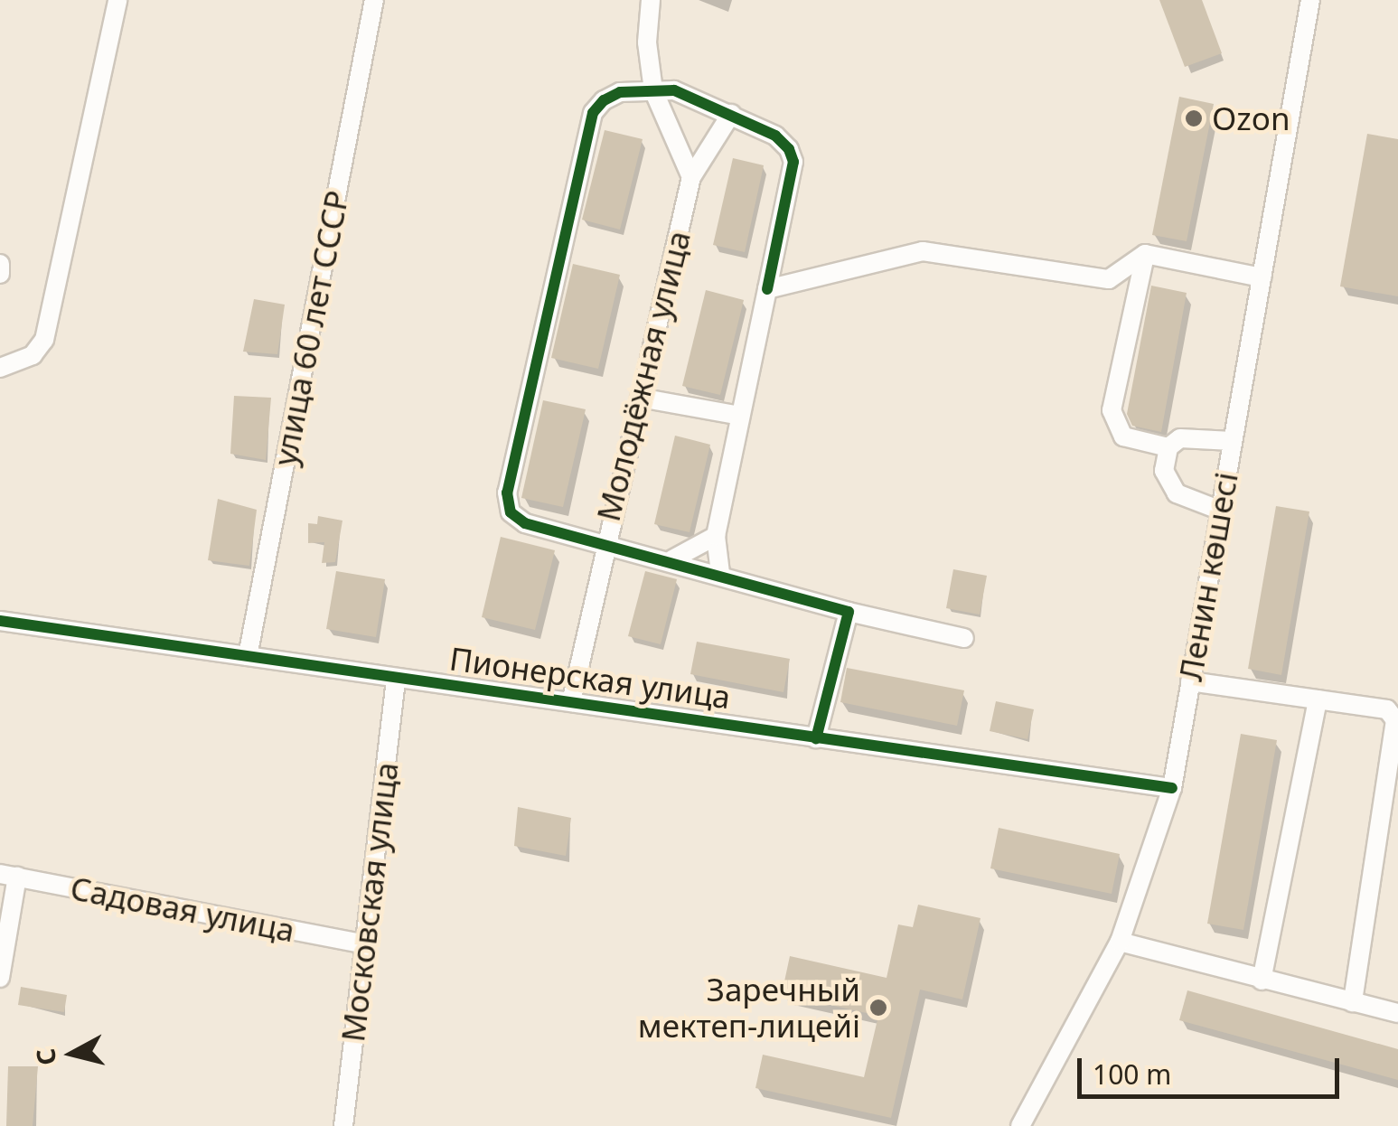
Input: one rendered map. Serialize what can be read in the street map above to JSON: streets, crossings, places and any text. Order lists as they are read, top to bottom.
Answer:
{
  "streets": {
    "street": [
      "улица 60 лет СССР",
      "Молодёжная улица",
      "Ленин көшесі",
      "Пионерская улица",
      "Московская улица",
      "Садовая улица"
    ]
  },
  "crossings": [
    ["улица 60 лет СССР", "Пионерская улица"],
    ["Молодёжная улица", "Пионерская улица"],
    ["Ленин көшесі", "Пионерская улица"],
    ["Пионерская улица", "Московская улица"],
    ["Московская улица", "Садовая улица"]
  ],
  "places": ["Ozon", "Заречный мектеп-лицейі"],
  "scale_bar": "100 m",
  "north": "left"
}
